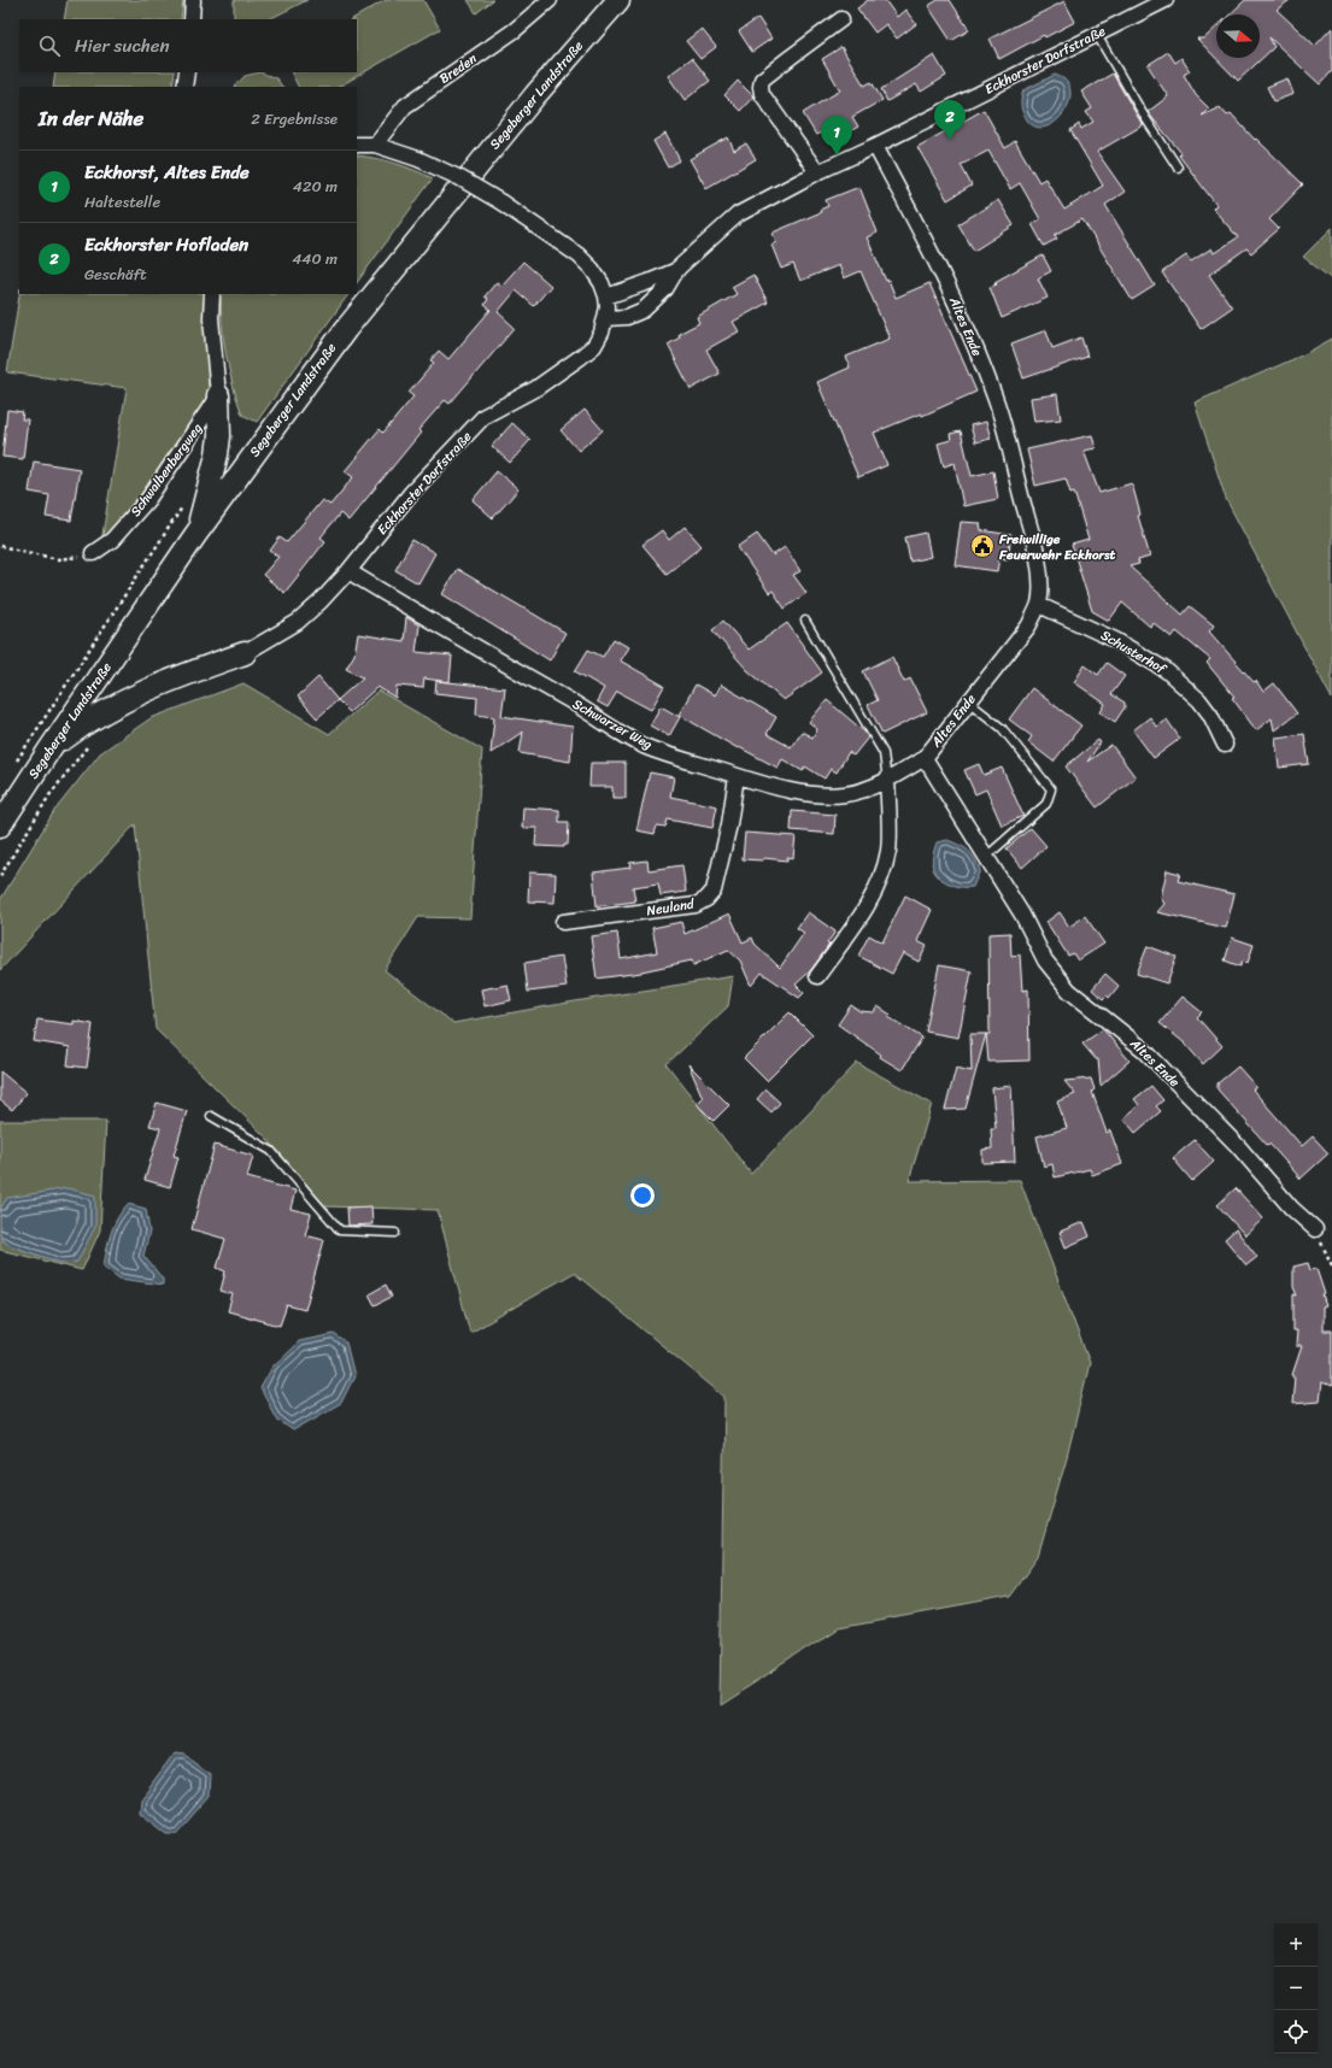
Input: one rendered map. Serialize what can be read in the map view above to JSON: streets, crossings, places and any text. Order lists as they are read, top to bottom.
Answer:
{
  "streets": {
    "main road": ["Segeberger Landstraße"],
    "street": [
      "Eckhorster Dorfstraße",
      "Breden",
      "Altes Ende",
      "Schwalbenbergweg",
      "Schusterhof",
      "Schwarzer Weg",
      "Neuland"
    ]
  },
  "crossings": [
    ["Eckhorster Dorfstraße", "Altes Ende"],
    ["Eckhorster Dorfstraße", "Schwarzer Weg"],
    ["Altes Ende", "Schusterhof"],
    ["Altes Ende", "Schwarzer Weg"],
    ["Schwarzer Weg", "Neuland"]
  ],
  "places": {
    "public building": ["Freiwillige Feuerwehr Eckhorst"]
  },
  "north": "right",
  "page": {
    "search": "Hier suchen",
    "heading": ["In der Nähe", "2 Ergebnisse"],
    "pins": ["2", "1"],
    "list": [
      {
        "mark": "1",
        "name": "Eckhorst, Altes Ende",
        "note": "Haltestelle",
        "value": "420 m"
      },
      {
        "mark": "2",
        "name": "Eckhorster Hofladen",
        "note": "Geschäft",
        "value": "440 m"
      }
    ],
    "map_buttons": ["+", "−"]
  }
}
